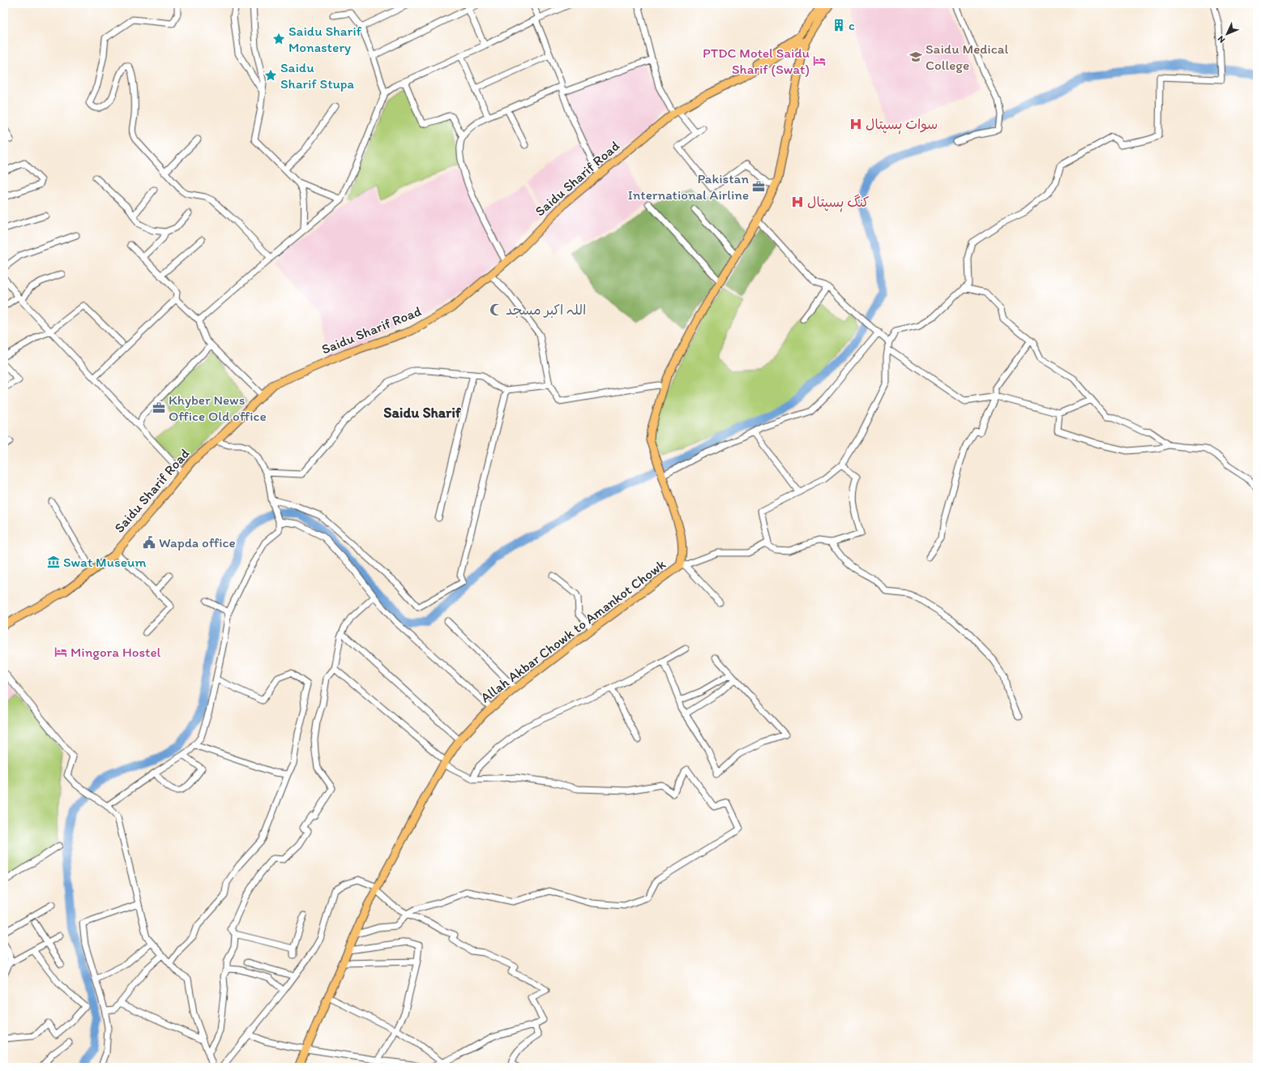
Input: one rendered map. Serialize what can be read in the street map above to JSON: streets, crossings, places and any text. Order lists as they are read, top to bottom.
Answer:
{
  "streets": {
    "main road": ["Saidu Sharif Road", "Allah Akbar Chowk to Amankot Chowk"]
  },
  "districts": ["Saidu Sharif"],
  "places": {
    "building": ["c"],
    "place": ["Saidu Sharif Monastery", "Saidu Sharif Stupa"],
    "school or university": ["Saidu Medical College"],
    "hotel": ["PTDC Motel Saidu Sharif (Swat)", "Mingora Hostel"],
    "hospital": ["سوات ہسپتال", "کنگ ہسپتال"],
    "office": ["Pakistan International Airline", "Khyber News Office Old office"],
    "mosque": ["اللہ اکبر مسجد"],
    "public building": ["Wapda office"],
    "museum": ["Swat Museum"]
  },
  "north": "bottom left"
}
